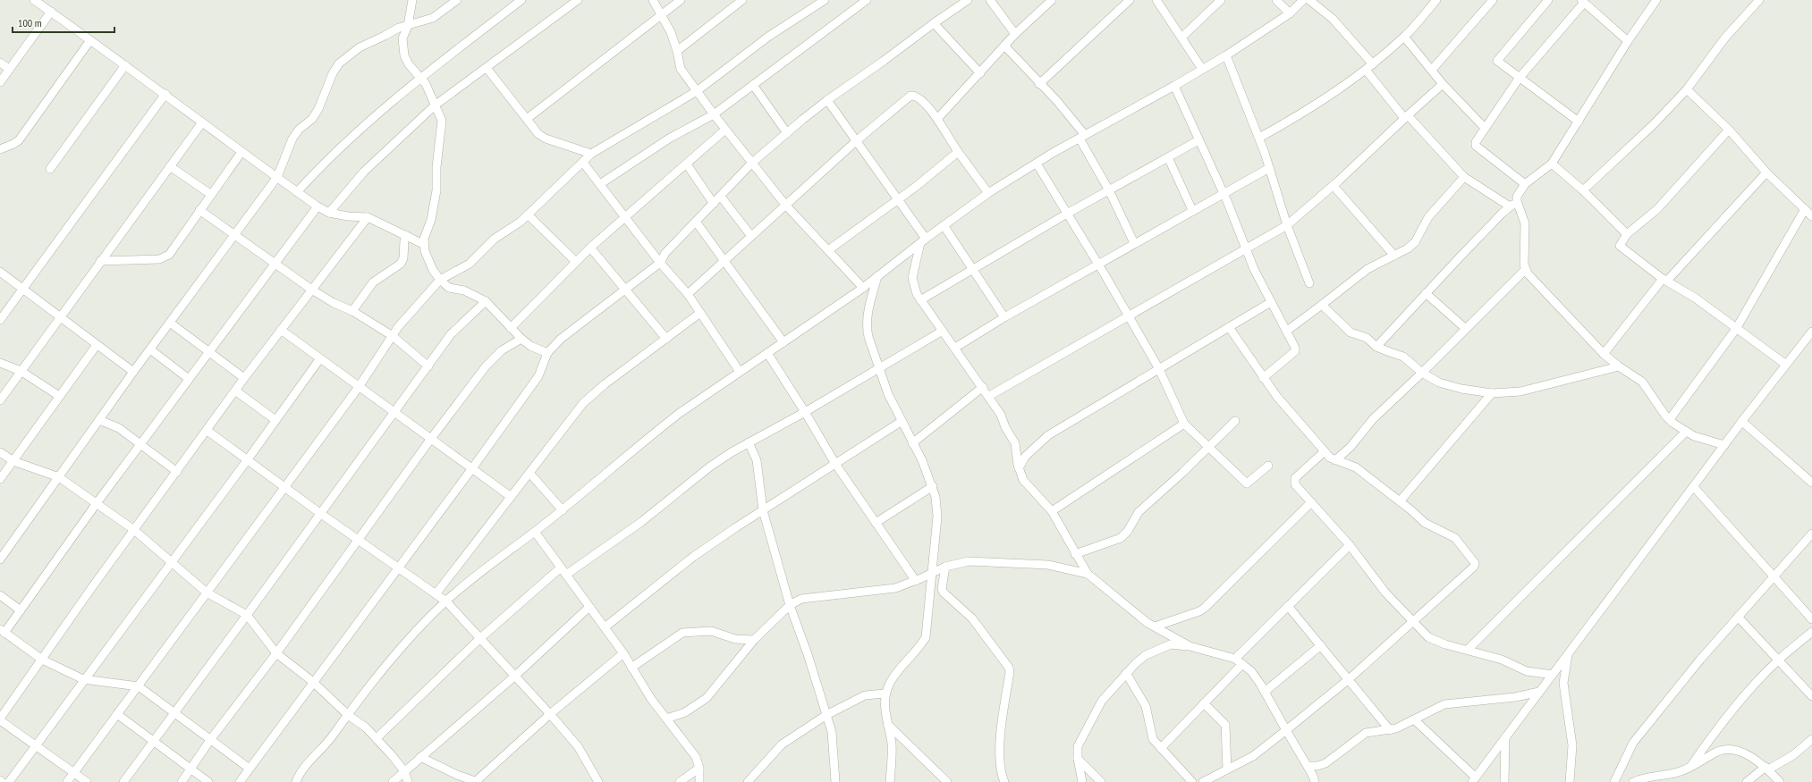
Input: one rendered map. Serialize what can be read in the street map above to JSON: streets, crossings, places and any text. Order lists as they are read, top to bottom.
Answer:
{
  "scale_bar": "100 m"
}
